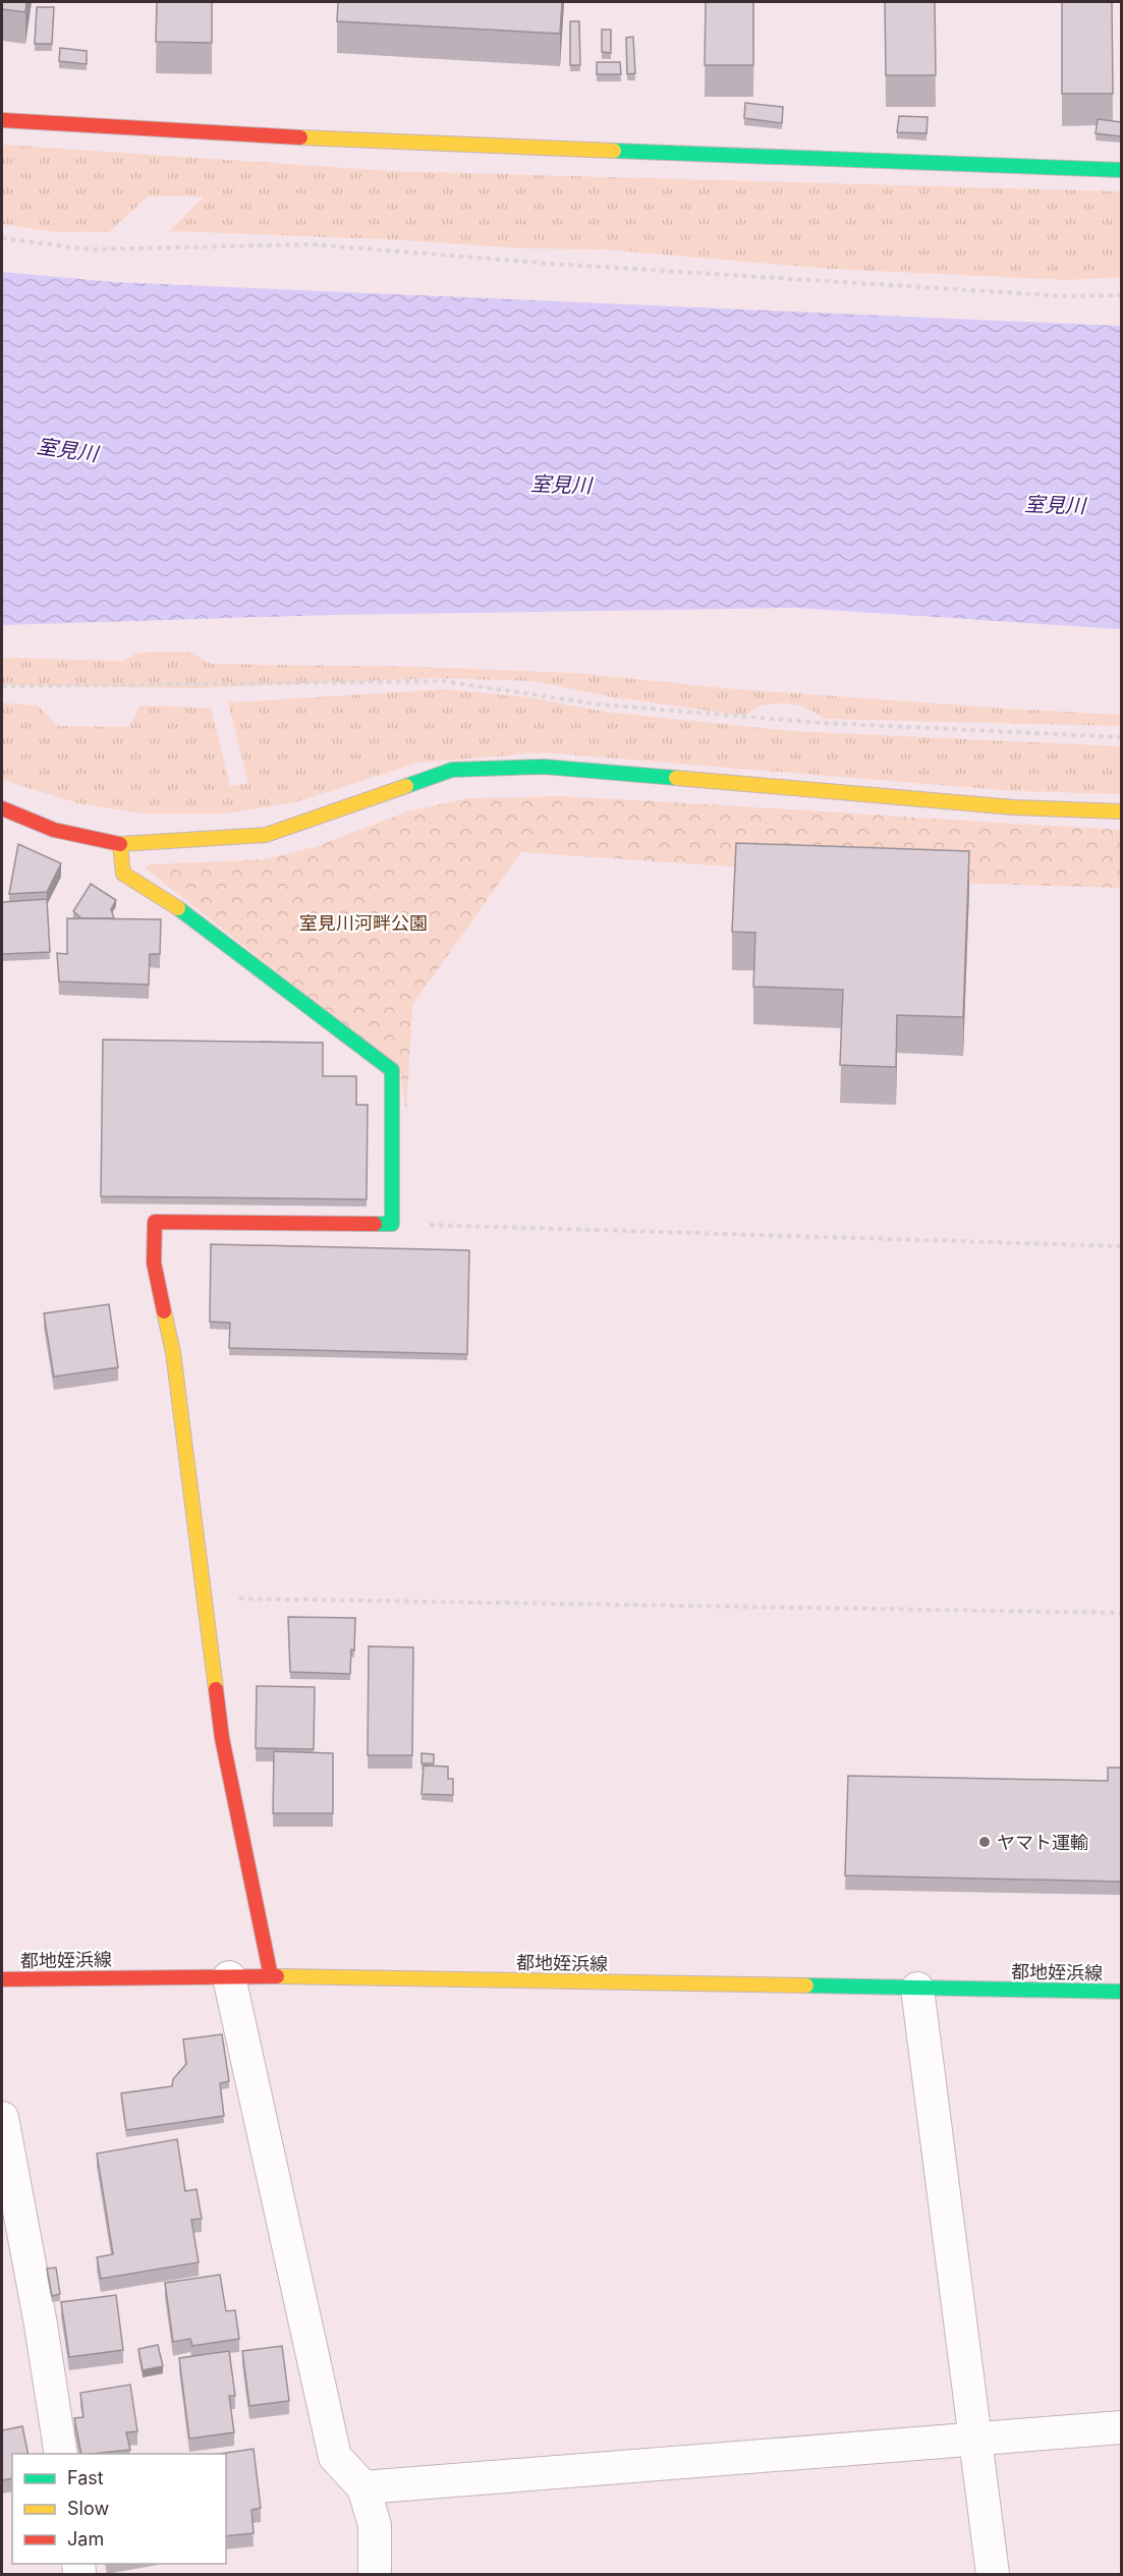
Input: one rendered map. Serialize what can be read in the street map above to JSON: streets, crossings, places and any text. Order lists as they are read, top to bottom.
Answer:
{
  "streets": {
    "street": ["都地姪浜線"]
  },
  "water": ["室見川"],
  "parks": ["室見川河畔公園"],
  "places": ["ヤマト運輸"],
  "legend": ["Fast", "Slow", "Jam"]
}
